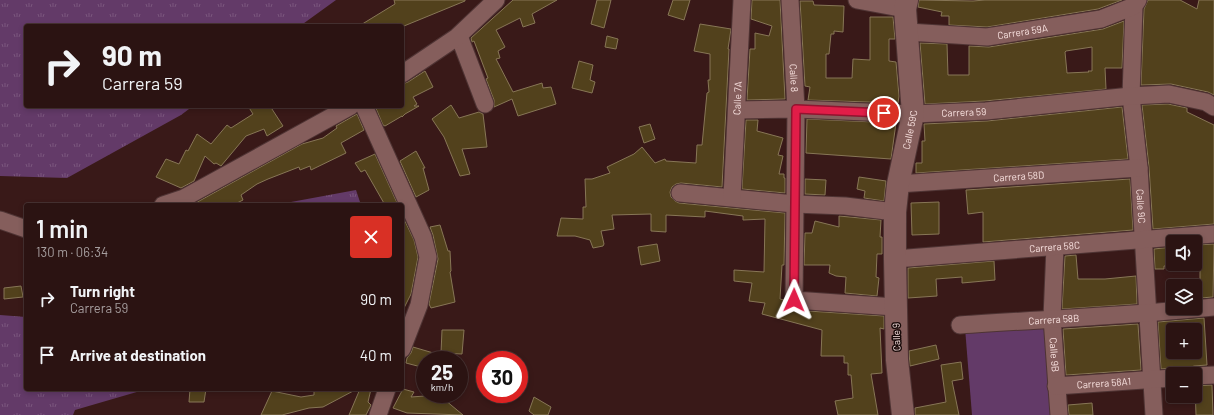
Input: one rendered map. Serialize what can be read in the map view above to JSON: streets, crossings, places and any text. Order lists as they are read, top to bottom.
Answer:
{
  "streets": {
    "street": [
      "Carrera 59A",
      "Calle 8",
      "Calle 7A",
      "Carrera 59",
      "Calle 59C",
      "Carrera 58D",
      "Calle 9C",
      "Carrera 58C",
      "Carrera 58B",
      "Calle 9",
      "Calle 9B",
      "Carrera 58A1"
    ]
  },
  "crossings": [
    ["Carrera 59A", "Calle 59C"],
    ["Carrera 59A", "Calle 9C"],
    ["Calle 8", "Carrera 59"],
    ["Calle 8", "Calle 9"],
    ["Calle 7A", "Carrera 59"],
    ["Carrera 59", "Calle 59C"],
    ["Carrera 59", "Calle 9C"],
    ["Calle 59C", "Carrera 58D"],
    ["Calle 59C", "Carrera 58C"],
    ["Calle 59C", "Calle 9"],
    ["Carrera 58D", "Calle 9C"],
    ["Calle 9C", "Carrera 58C"],
    ["Calle 9C", "Carrera 58B"],
    ["Calle 9C", "Carrera 58A1"],
    ["Carrera 58C", "Calle 9"],
    ["Carrera 58C", "Calle 9B"],
    ["Carrera 58B", "Calle 9B"],
    ["Calle 9B", "Carrera 58A1"]
  ],
  "page": {
    "turn": ["90 m", "Carrera 59"],
    "heading": ["1 min", "130 m · 06:34"],
    "map_buttons": ["+", "−"],
    "list": [
      {
        "name": "Turn right",
        "note": "Carrera 59",
        "value": "90 m"
      },
      {
        "name": "Arrive at destination",
        "value": "40 m"
      }
    ],
    "speed": "25 km/h",
    "limit": "30"
  }
}
